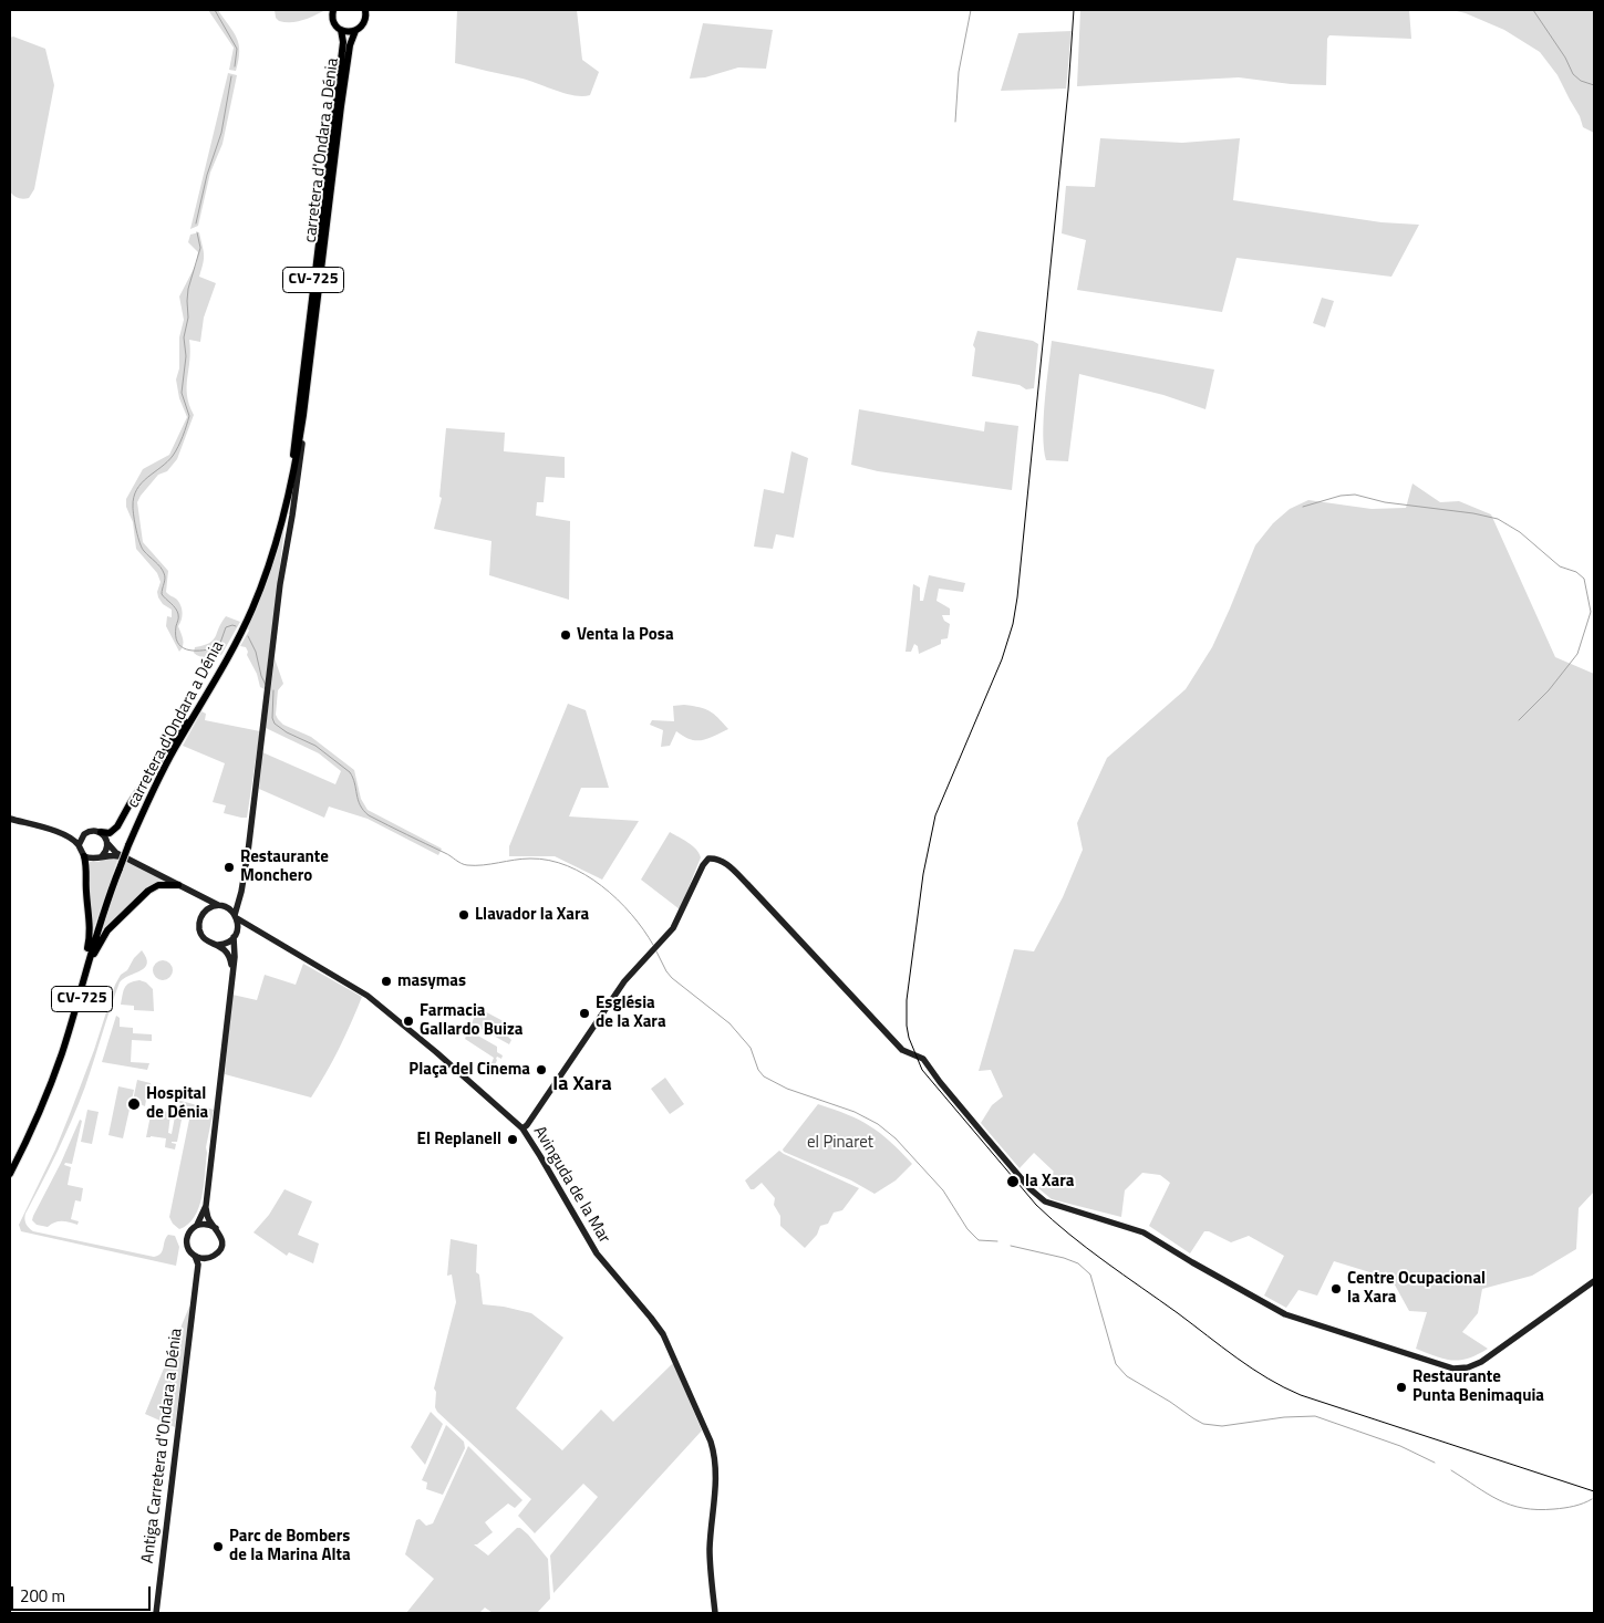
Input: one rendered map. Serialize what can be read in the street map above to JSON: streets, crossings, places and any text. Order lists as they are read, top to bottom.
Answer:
{
  "streets": {
    "main road": [
      "carretera d'Ondara a Dénia",
      "CV-725",
      "Avinguda de la Mar",
      "Antiga Carretera d'Ondara a Dénia"
    ]
  },
  "crossings": [
    ["carretera d'Ondara a Dénia", "CV-725"]
  ],
  "districts": ["la Xara"],
  "parks": ["el Pinaret"],
  "places": [
    "Venta la Posa",
    "Restaurante Monchero",
    "Llavador la Xara",
    "masymas",
    "Església de la Xara",
    "Farmacia Gallardo Buiza",
    "Plaça del Cinema",
    "Hospital de Dénia",
    "El Replanell",
    "la Xara",
    "Centre Ocupacional la Xara",
    "Restaurante Punta Benimaquia",
    "Parc de Bombers de la Marina Alta"
  ],
  "scale_bar": "200 m"
}
